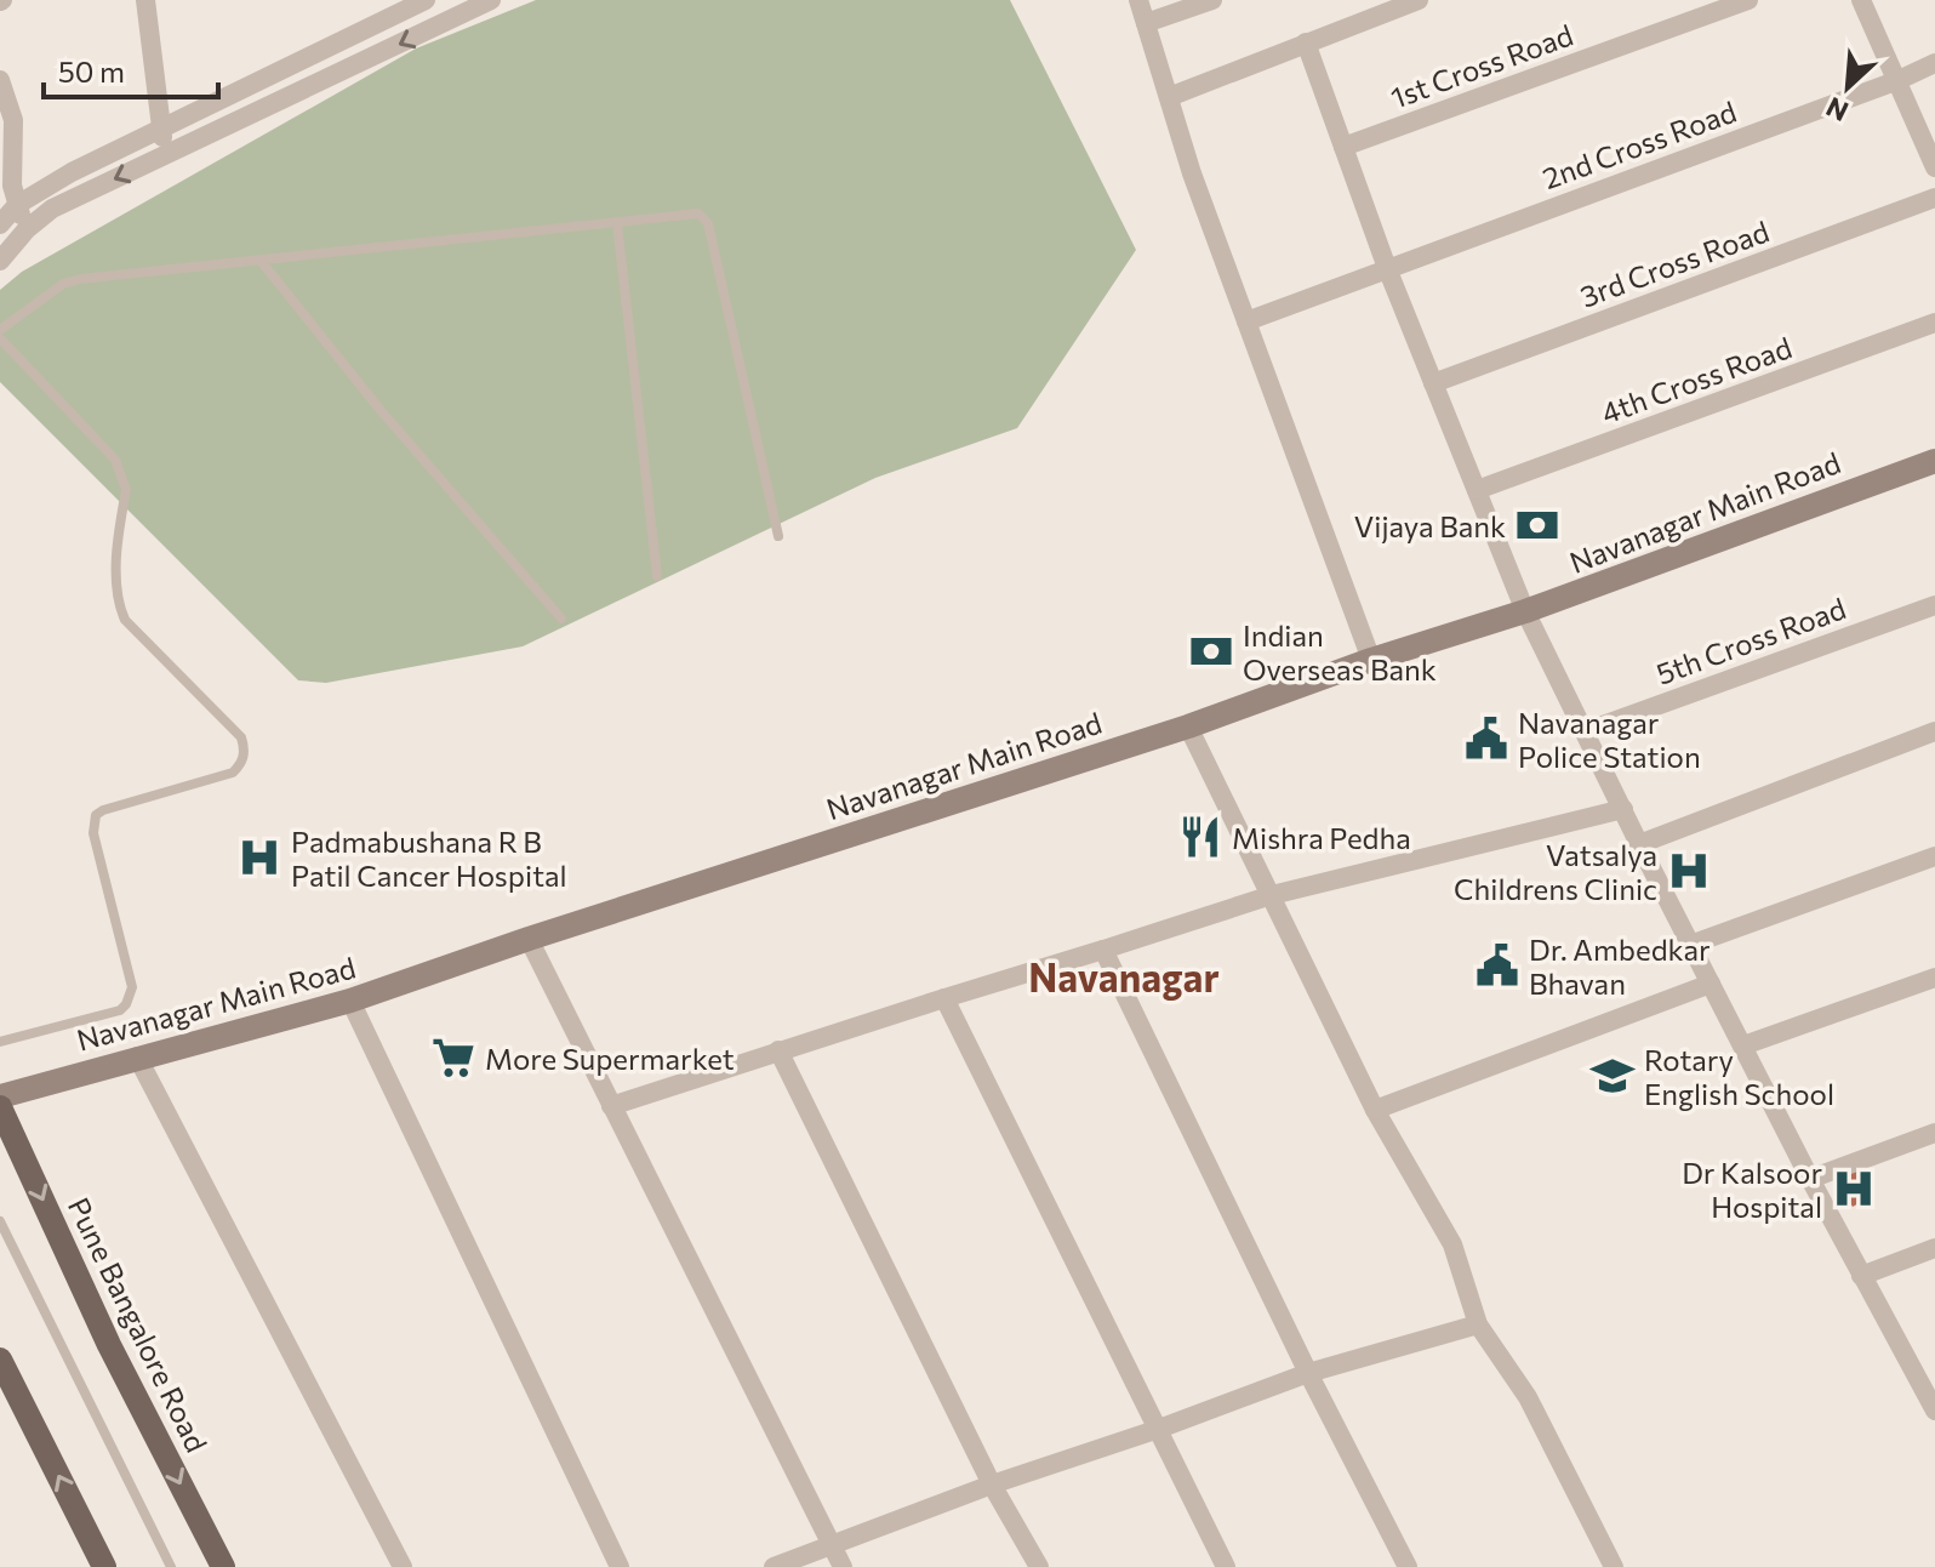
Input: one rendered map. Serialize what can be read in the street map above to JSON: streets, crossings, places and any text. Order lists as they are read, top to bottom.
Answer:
{
  "streets": {
    "main road": ["Navanagar Main Road", "Pune Bangalore Road"],
    "street": [
      "1st Cross Road",
      "2nd Cross Road",
      "3rd Cross Road",
      "4th Cross Road",
      "5th Cross Road"
    ]
  },
  "districts": ["Navanagar"],
  "places": {
    "bank": ["Vijaya Bank", "Indian Overseas Bank"],
    "public building": ["Navanagar Police Station", "Dr. Ambedkar Bhavan"],
    "restaurant": ["Mishra Pedha"],
    "hospital": ["Padmabushana R B Patil Cancer Hospital", "Vatsalya Childrens Clinic", "Dr Kalsoor Hospital"],
    "supermarket": ["More Supermarket"],
    "school or university": ["Rotary English School"]
  },
  "scale_bar": "50 m",
  "north": "bottom left"
}
